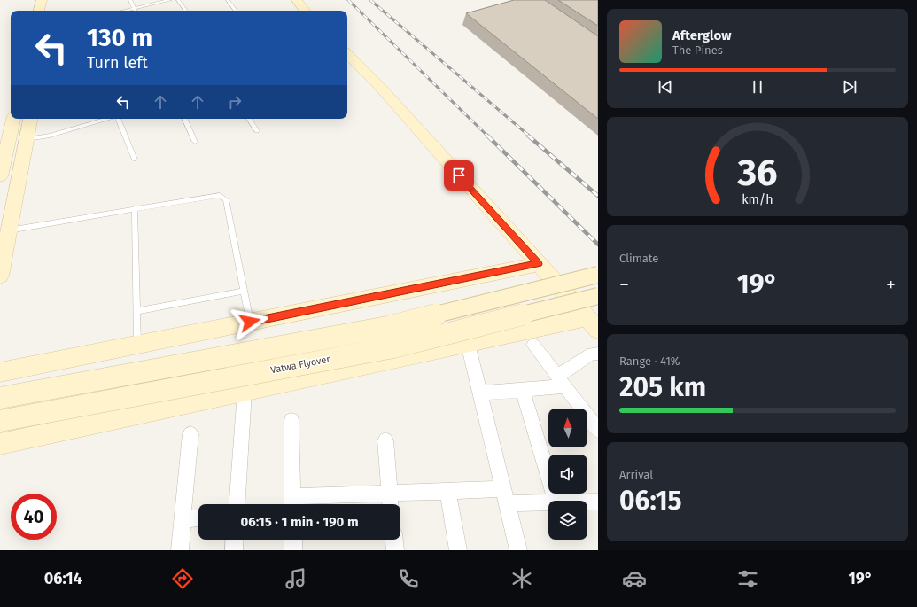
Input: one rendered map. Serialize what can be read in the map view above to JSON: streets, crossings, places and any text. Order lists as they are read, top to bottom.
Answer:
{
  "streets": {
    "street": ["Vatwa Flyover"]
  },
  "north": "top",
  "page": {
    "turn": ["130 m", "Turn left"],
    "song": ["Afterglow", "The Pines"],
    "tile": [
      "Climate",
      ["Range · 41%", "205 km"],
      ["Arrival", "06:15"]
    ],
    "heat": ["−", "19°", "+"],
    "limit": "40",
    "trip": "06:15 · 1 min · 190 m",
    "tabs": ["06:14", "19°"],
    "gauge": ["36", "km/h"]
  }
}
